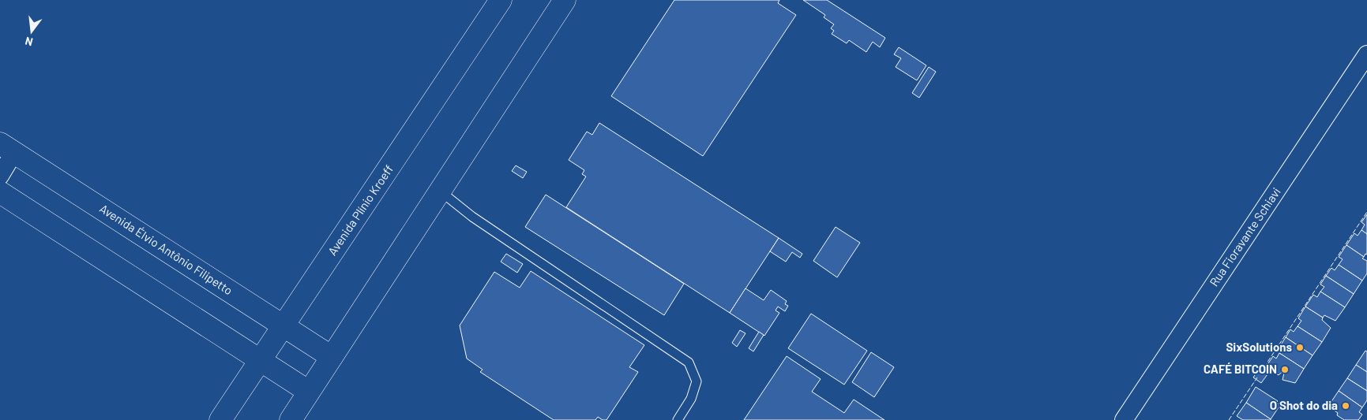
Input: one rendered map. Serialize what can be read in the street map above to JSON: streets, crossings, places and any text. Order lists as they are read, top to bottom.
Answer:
{
  "streets": {
    "main road": ["Avenida Plínio Kroeff", "Avenida Élvio Antônio Filipetto"],
    "street": ["Rua Fioravante Schiavi"]
  },
  "crossings": [
    ["Avenida Plínio Kroeff", "Avenida Élvio Antônio Filipetto"]
  ],
  "places": ["SixSolutions", "CAFÉ BITCOIN", "O Shot do dia"],
  "north": "bottom"
}
